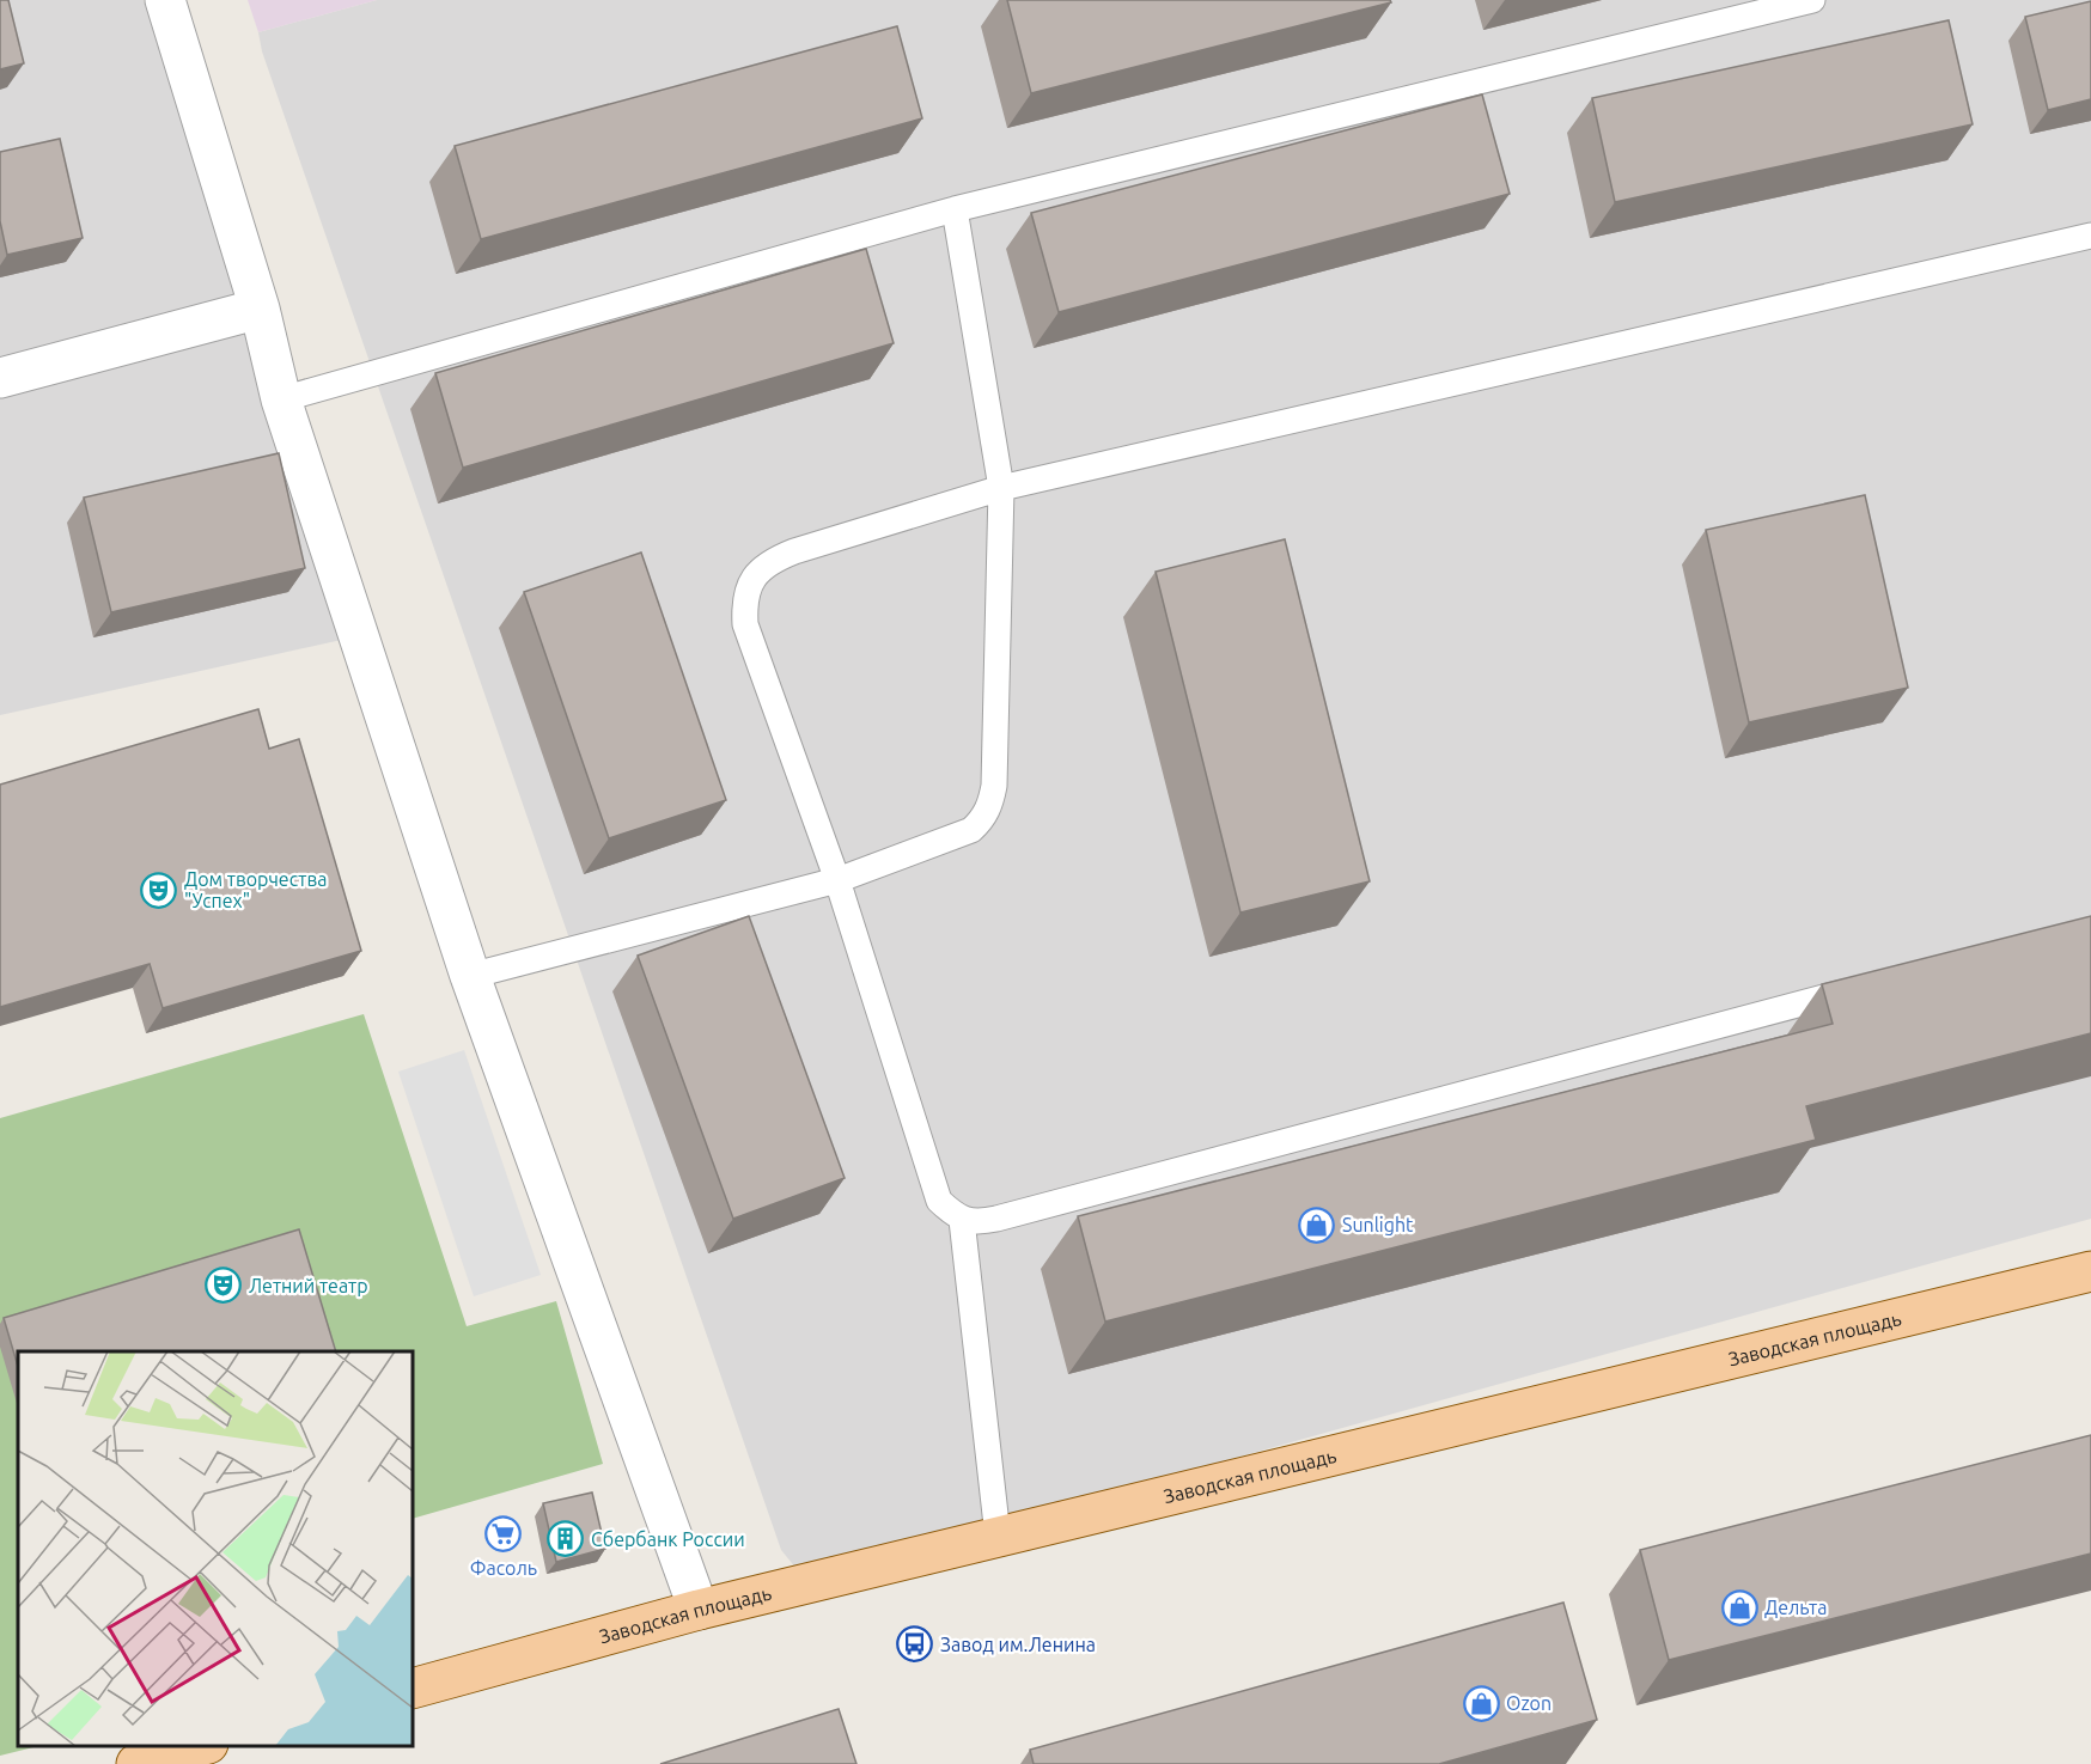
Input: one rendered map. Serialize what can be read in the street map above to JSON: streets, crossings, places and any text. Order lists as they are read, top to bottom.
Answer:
{
  "streets": {
    "main road": ["Заводская площадь"]
  },
  "places": {
    "theatre": ["Дом творчества \"Успех\"", "Летний театр"],
    "shop": ["Sunlight", "Дельта", "Ozon"],
    "supermarket": ["Фасоль"],
    "building": ["Сбербанк России"],
    "bus stop": ["Завод им.Ленина"]
  }
}
